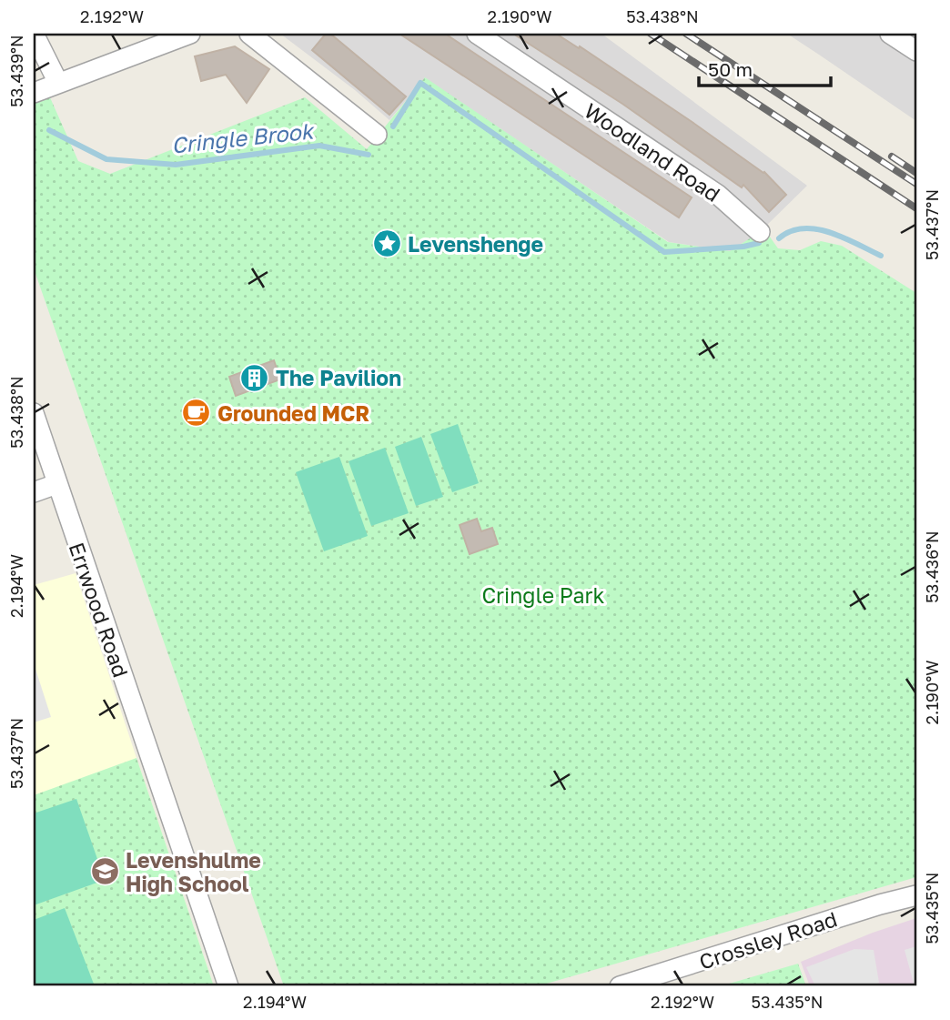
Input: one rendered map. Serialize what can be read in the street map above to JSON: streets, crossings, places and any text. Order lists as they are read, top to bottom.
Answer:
{
  "streets": {
    "street": ["Woodland Road", "Errwood Road", "Crossley Road"]
  },
  "water": ["Cringle Brook"],
  "parks": ["Cringle Park"],
  "places": {
    "place": ["Levenshenge"],
    "building": ["The Pavilion"],
    "cafe": ["Grounded MCR"],
    "school or university": ["Levenshulme High School"]
  },
  "scale_bar": "50 m",
  "coordinates": [
    "2.192°W",
    "2.190°W",
    "53.438°N",
    "53.439°N",
    "53.437°N",
    "53.436°N",
    "2.194°W",
    "53.435°N"
  ]
}
